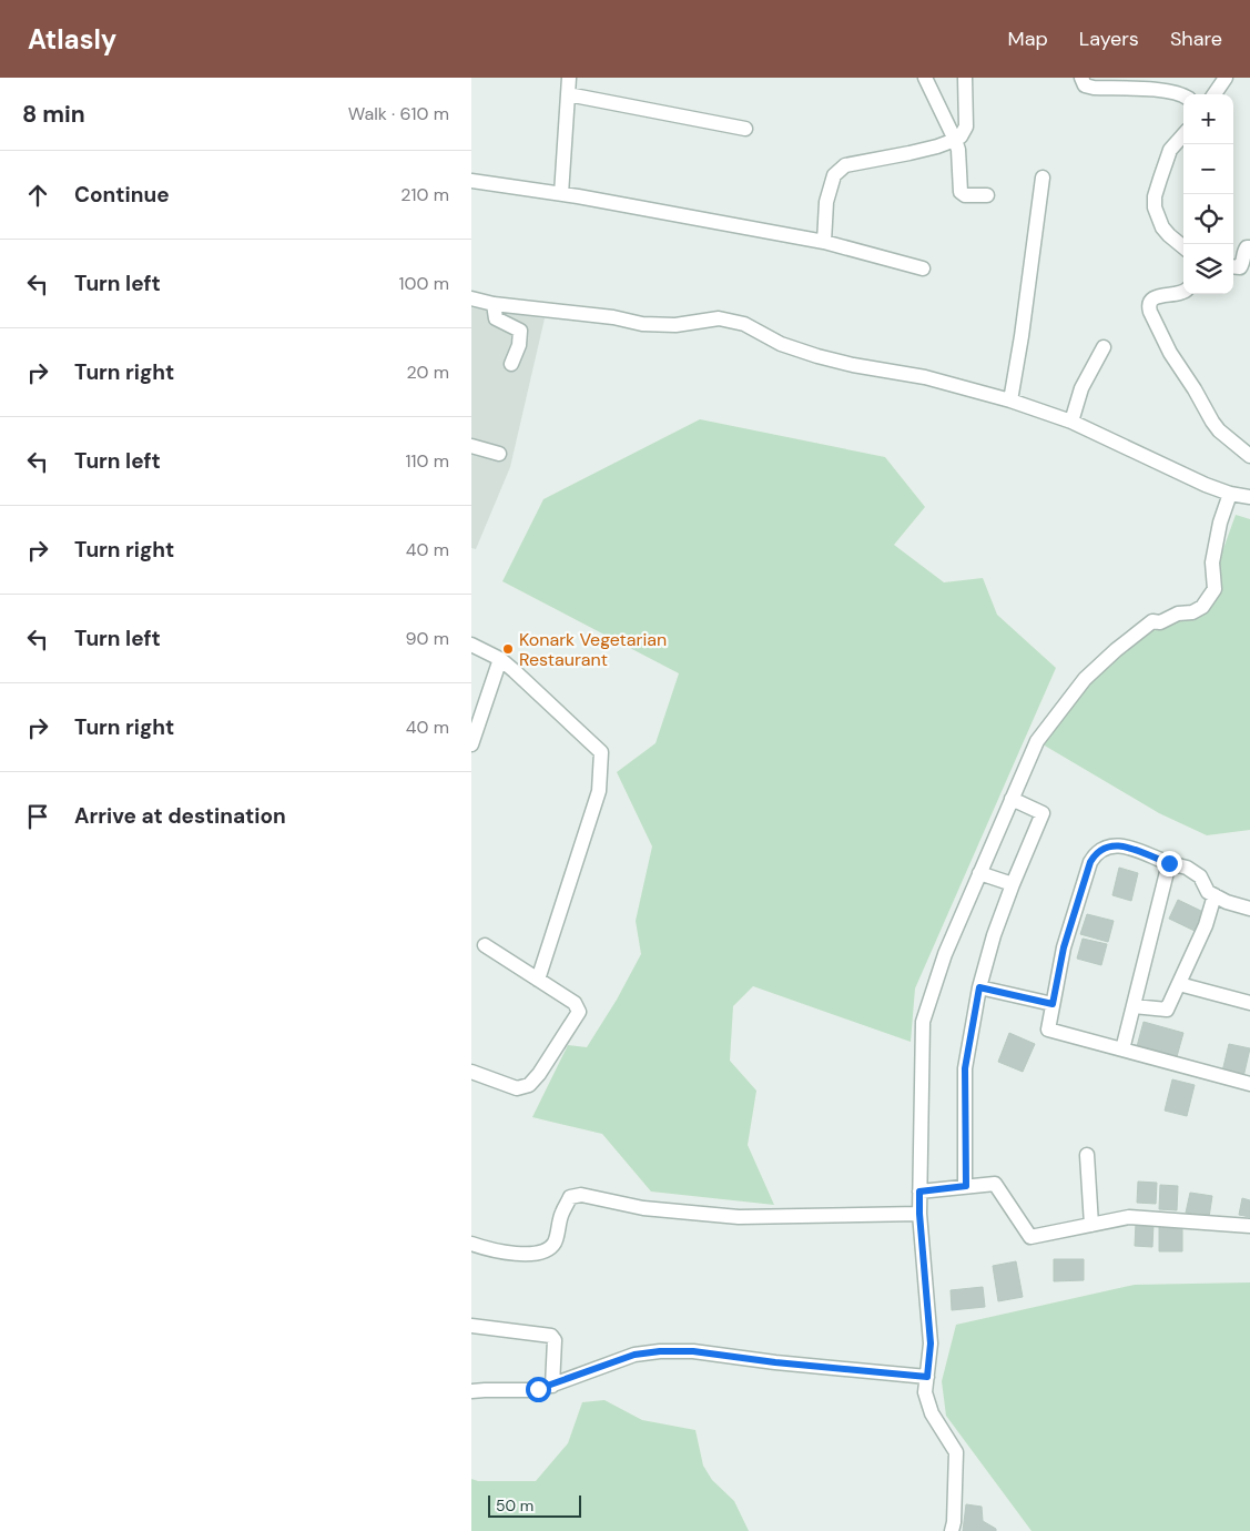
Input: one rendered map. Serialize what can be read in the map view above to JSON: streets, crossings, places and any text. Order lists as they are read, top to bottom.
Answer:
{
  "places": ["Konark Vegetarian Restaurant"],
  "scale_bar": "50 m",
  "page": {
    "header": "Atlasly",
    "nav": ["Map", "Layers", "Share"],
    "heading": ["8 min", "Walk · 610 m"],
    "map_buttons": ["+", "−"],
    "list": [
      ["Continue", "210 m"],
      ["Turn left", "100 m"],
      ["Turn right", "20 m"],
      ["Turn left", "110 m"],
      ["Turn right", "40 m"],
      ["Turn left", "90 m"],
      ["Turn right", "40 m"],
      "Arrive at destination"
    ],
    "scale": "50 m"
  }
}
